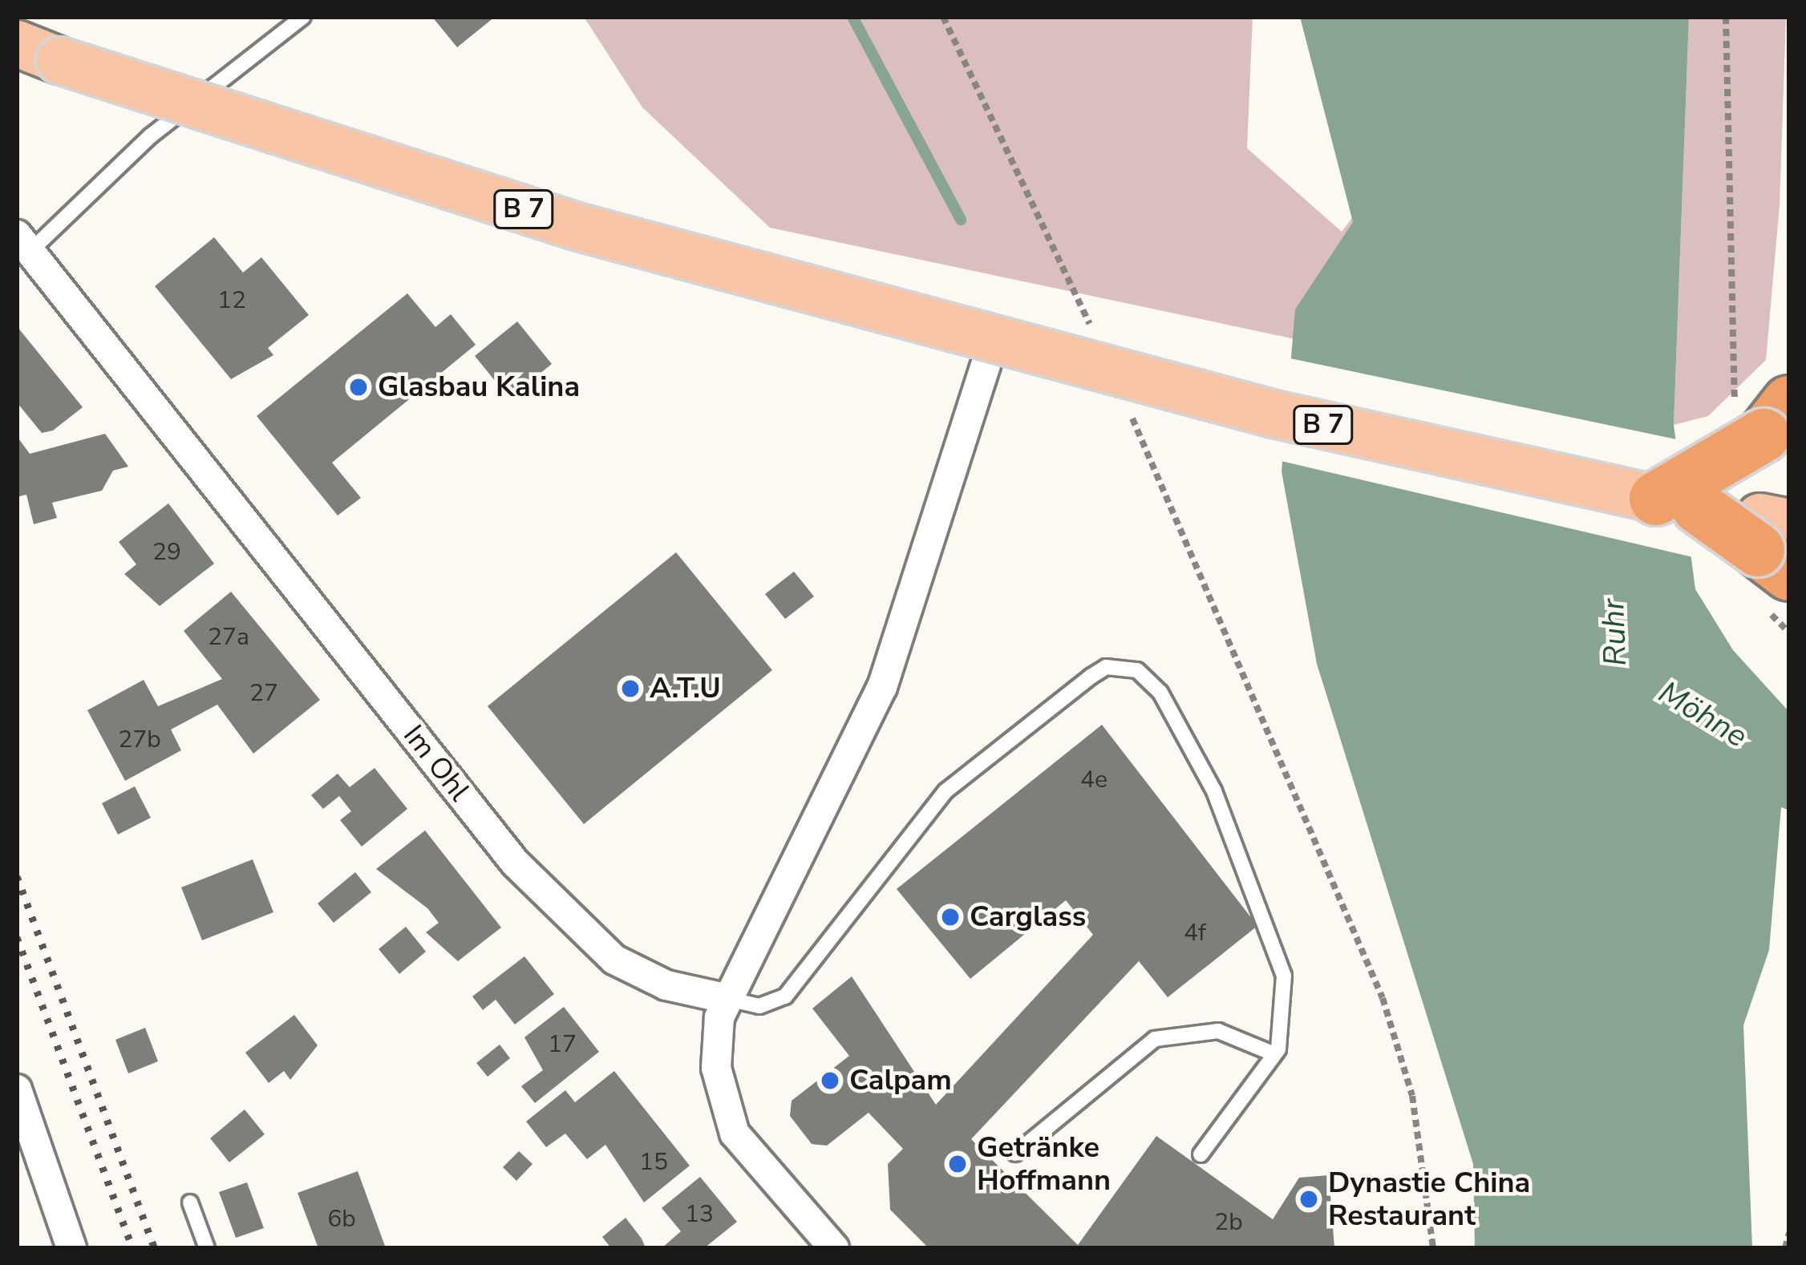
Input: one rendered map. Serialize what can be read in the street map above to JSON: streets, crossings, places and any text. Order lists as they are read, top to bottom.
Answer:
{
  "streets": {
    "main road": ["B 7"],
    "street": ["Im Ohl"]
  },
  "water": ["Ruhr", "Möhne"],
  "places": [
    "Glasbau Kalina",
    "A.T.U",
    "Carglass",
    "Calpam",
    "Getränke Hoffmann",
    "Dynastie China Restaurant"
  ],
  "house_numbers": [
    "12",
    "29",
    "27a",
    "27",
    "27b",
    "4e",
    "4f",
    "17",
    "15",
    "13",
    "6b",
    "2b"
  ]
}
